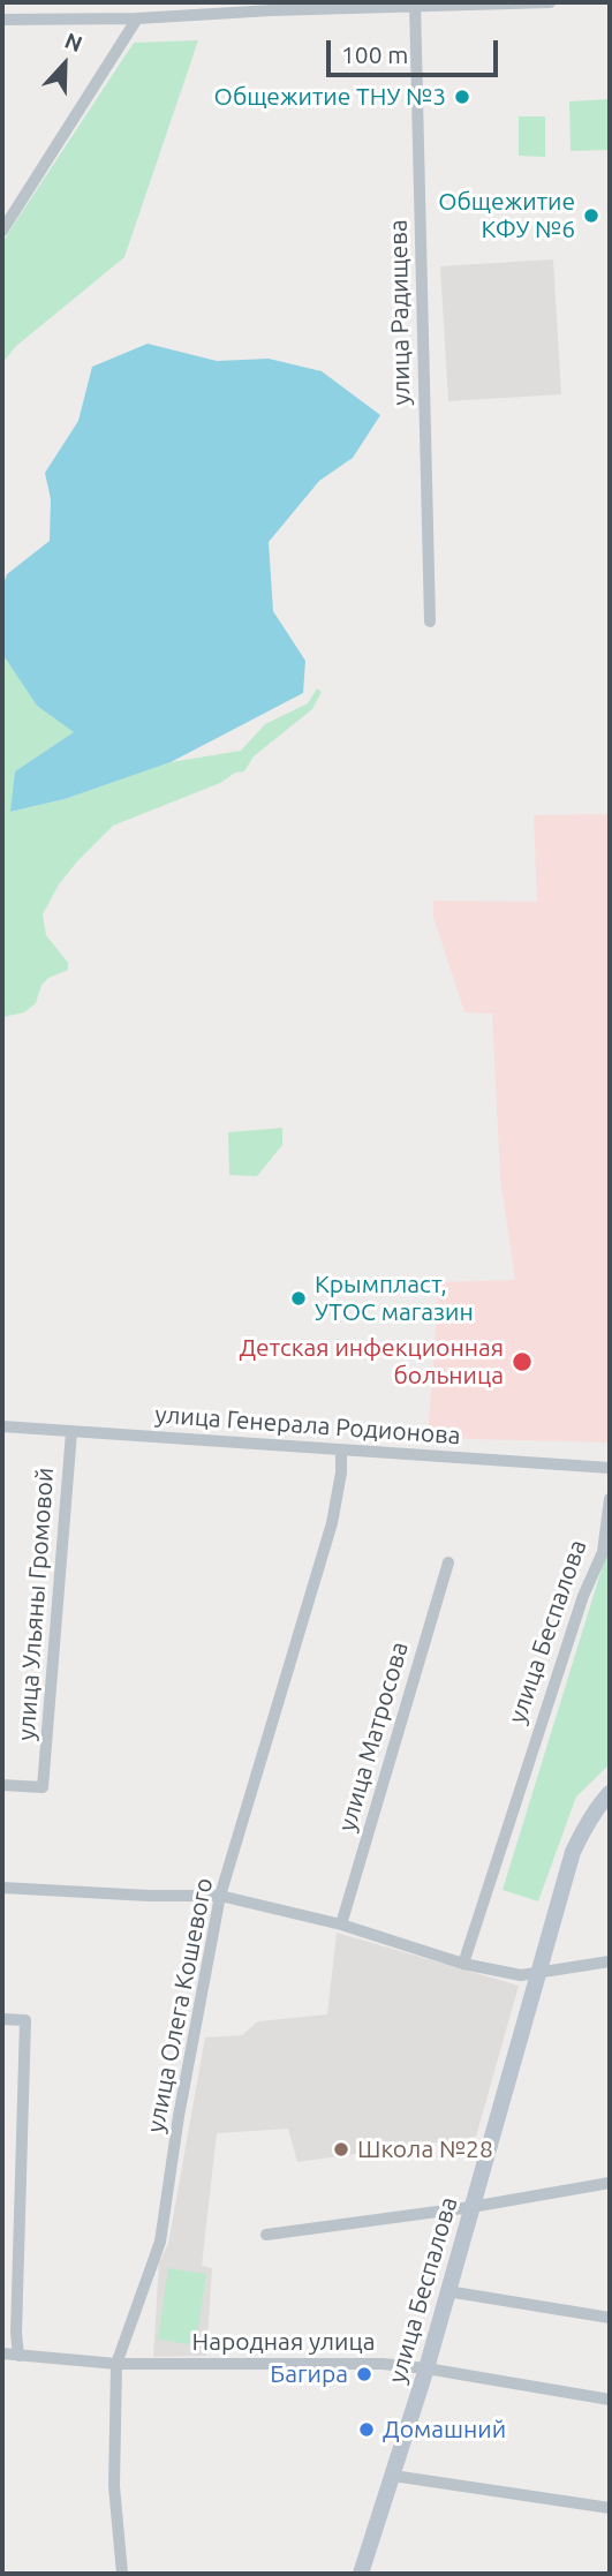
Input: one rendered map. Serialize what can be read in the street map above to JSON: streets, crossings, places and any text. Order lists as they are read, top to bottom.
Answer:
{
  "streets": {
    "main road": ["улица Беспалова"],
    "street": [
      "улица Радищева",
      "улица Генерала Родионова",
      "улица Ульяны Громовой",
      "улица Матросова",
      "улица Олега Кошевого",
      "Народная улица"
    ]
  },
  "crossings": [
    ["улица Генерала Родионова", "улица Ульяны Громовой"],
    ["улица Генерала Родионова", "улица Олега Кошевого"],
    ["улица Беспалова", "Народная улица"],
    ["улица Олега Кошевого", "Народная улица"]
  ],
  "places": [
    "Общежитие ТНУ №3",
    "Общежитие КФУ №6",
    "Крымпласт, УТОС магазин",
    "Детская инфекционная больница",
    "Школа №28",
    "Багира",
    "Домашний"
  ],
  "scale_bar": "100 m",
  "north": "top"
}
